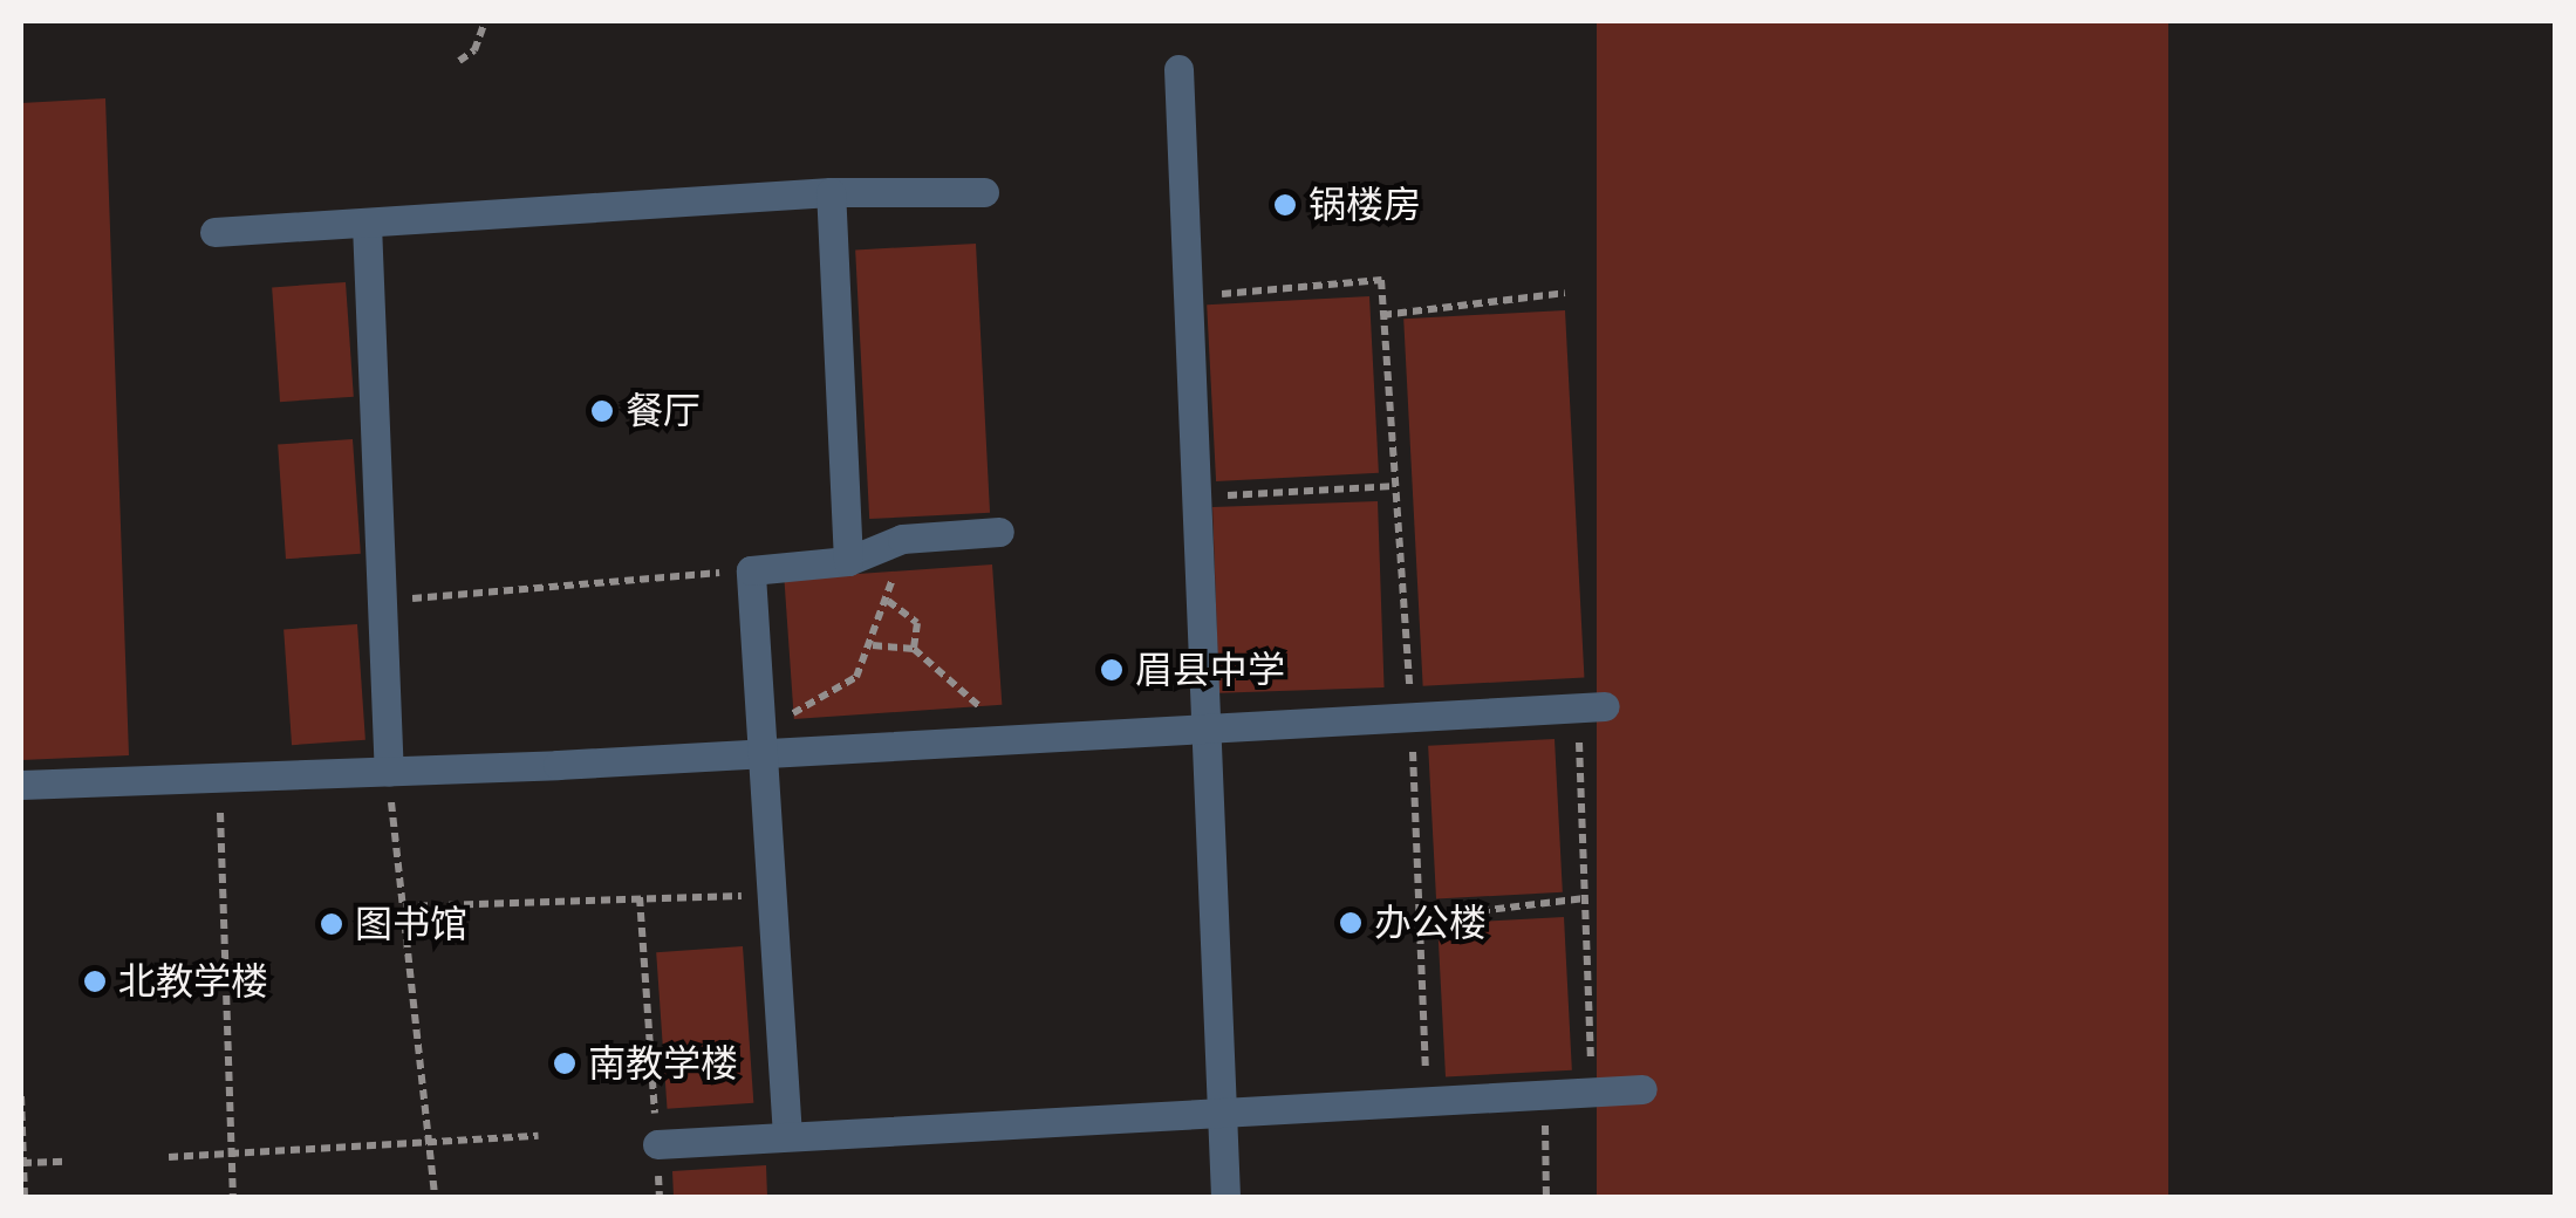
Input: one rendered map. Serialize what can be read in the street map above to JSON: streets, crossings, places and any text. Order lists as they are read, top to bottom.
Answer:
{
  "places": [
    "锅楼房",
    "餐厅",
    "眉县中学",
    "办公楼",
    "图书馆",
    "北教学楼",
    "南教学楼"
  ]
}
